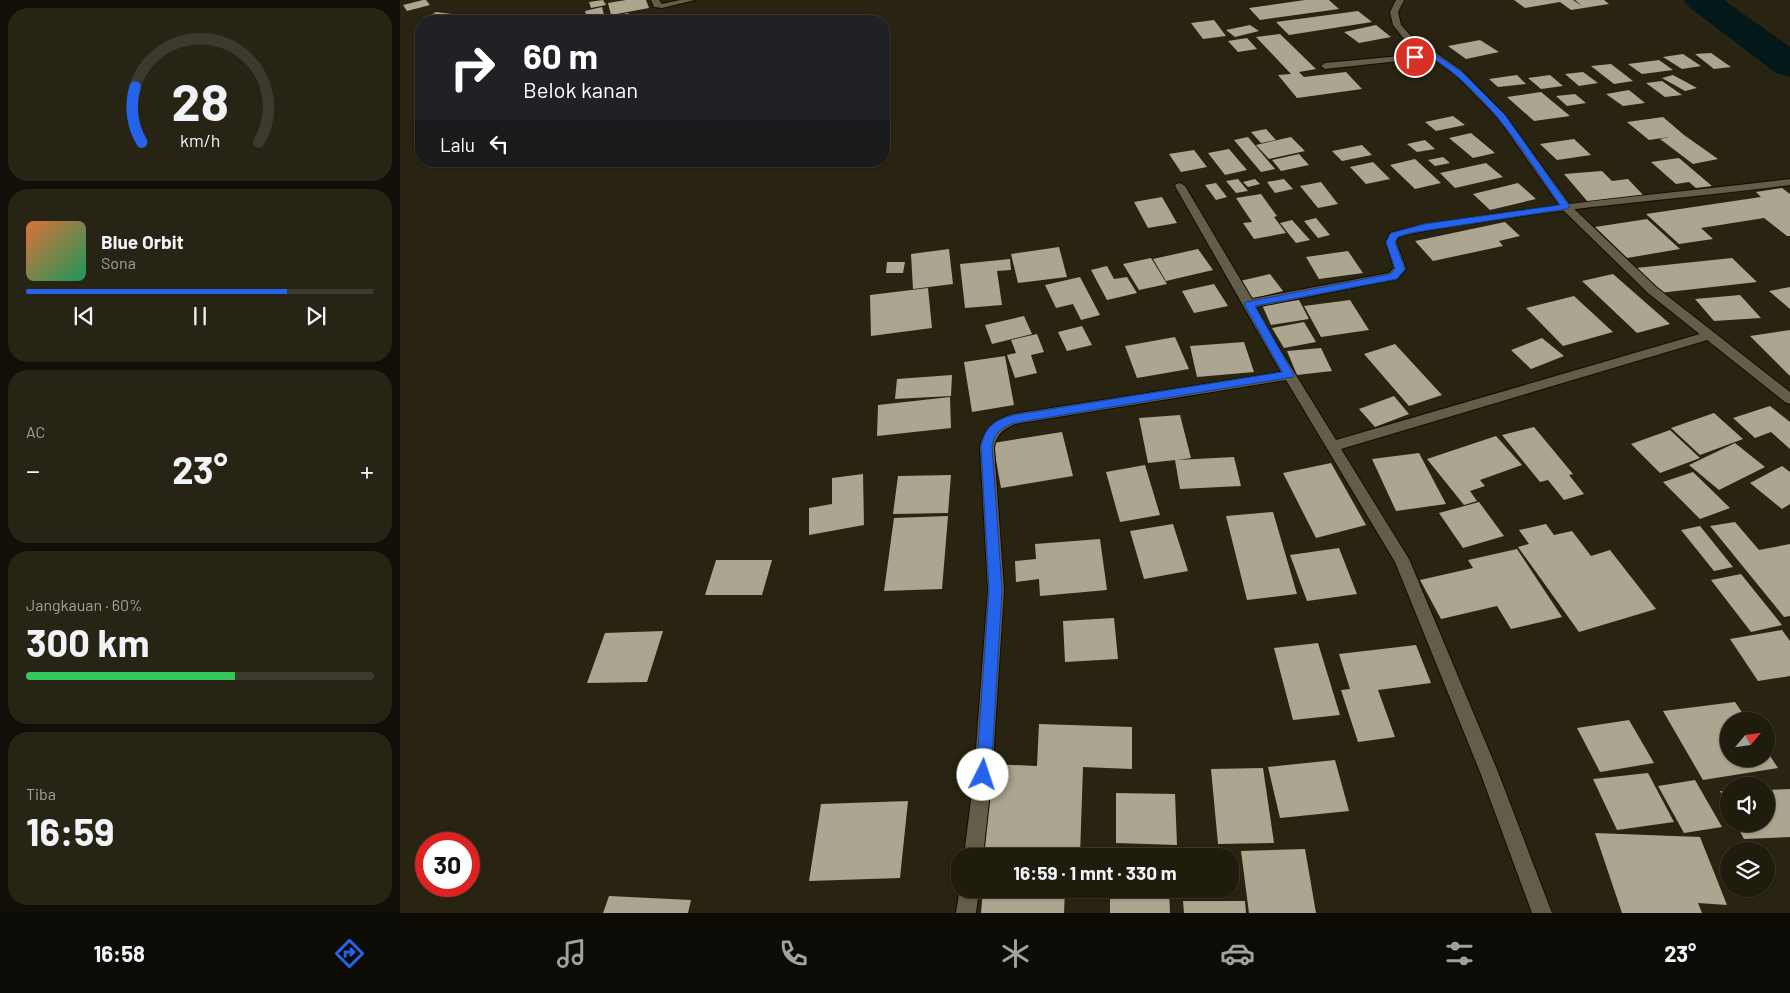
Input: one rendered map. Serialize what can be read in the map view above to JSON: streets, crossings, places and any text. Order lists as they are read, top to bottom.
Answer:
{
  "north": "top right",
  "page": {
    "turn": ["60 m", "Belok kanan"],
    "then": "Lalu",
    "song": ["Blue Orbit", "Sona"],
    "tile": [
      "AC",
      ["Jangkauan · 60%", "300 km"],
      ["Tiba", "16:59"]
    ],
    "heat": ["−", "23°", "+"],
    "limit": "30",
    "trip": "16:59 · 1 mnt · 330 m",
    "tabs": ["16:58", "23°"],
    "gauge": ["28", "km/h"]
  }
}
